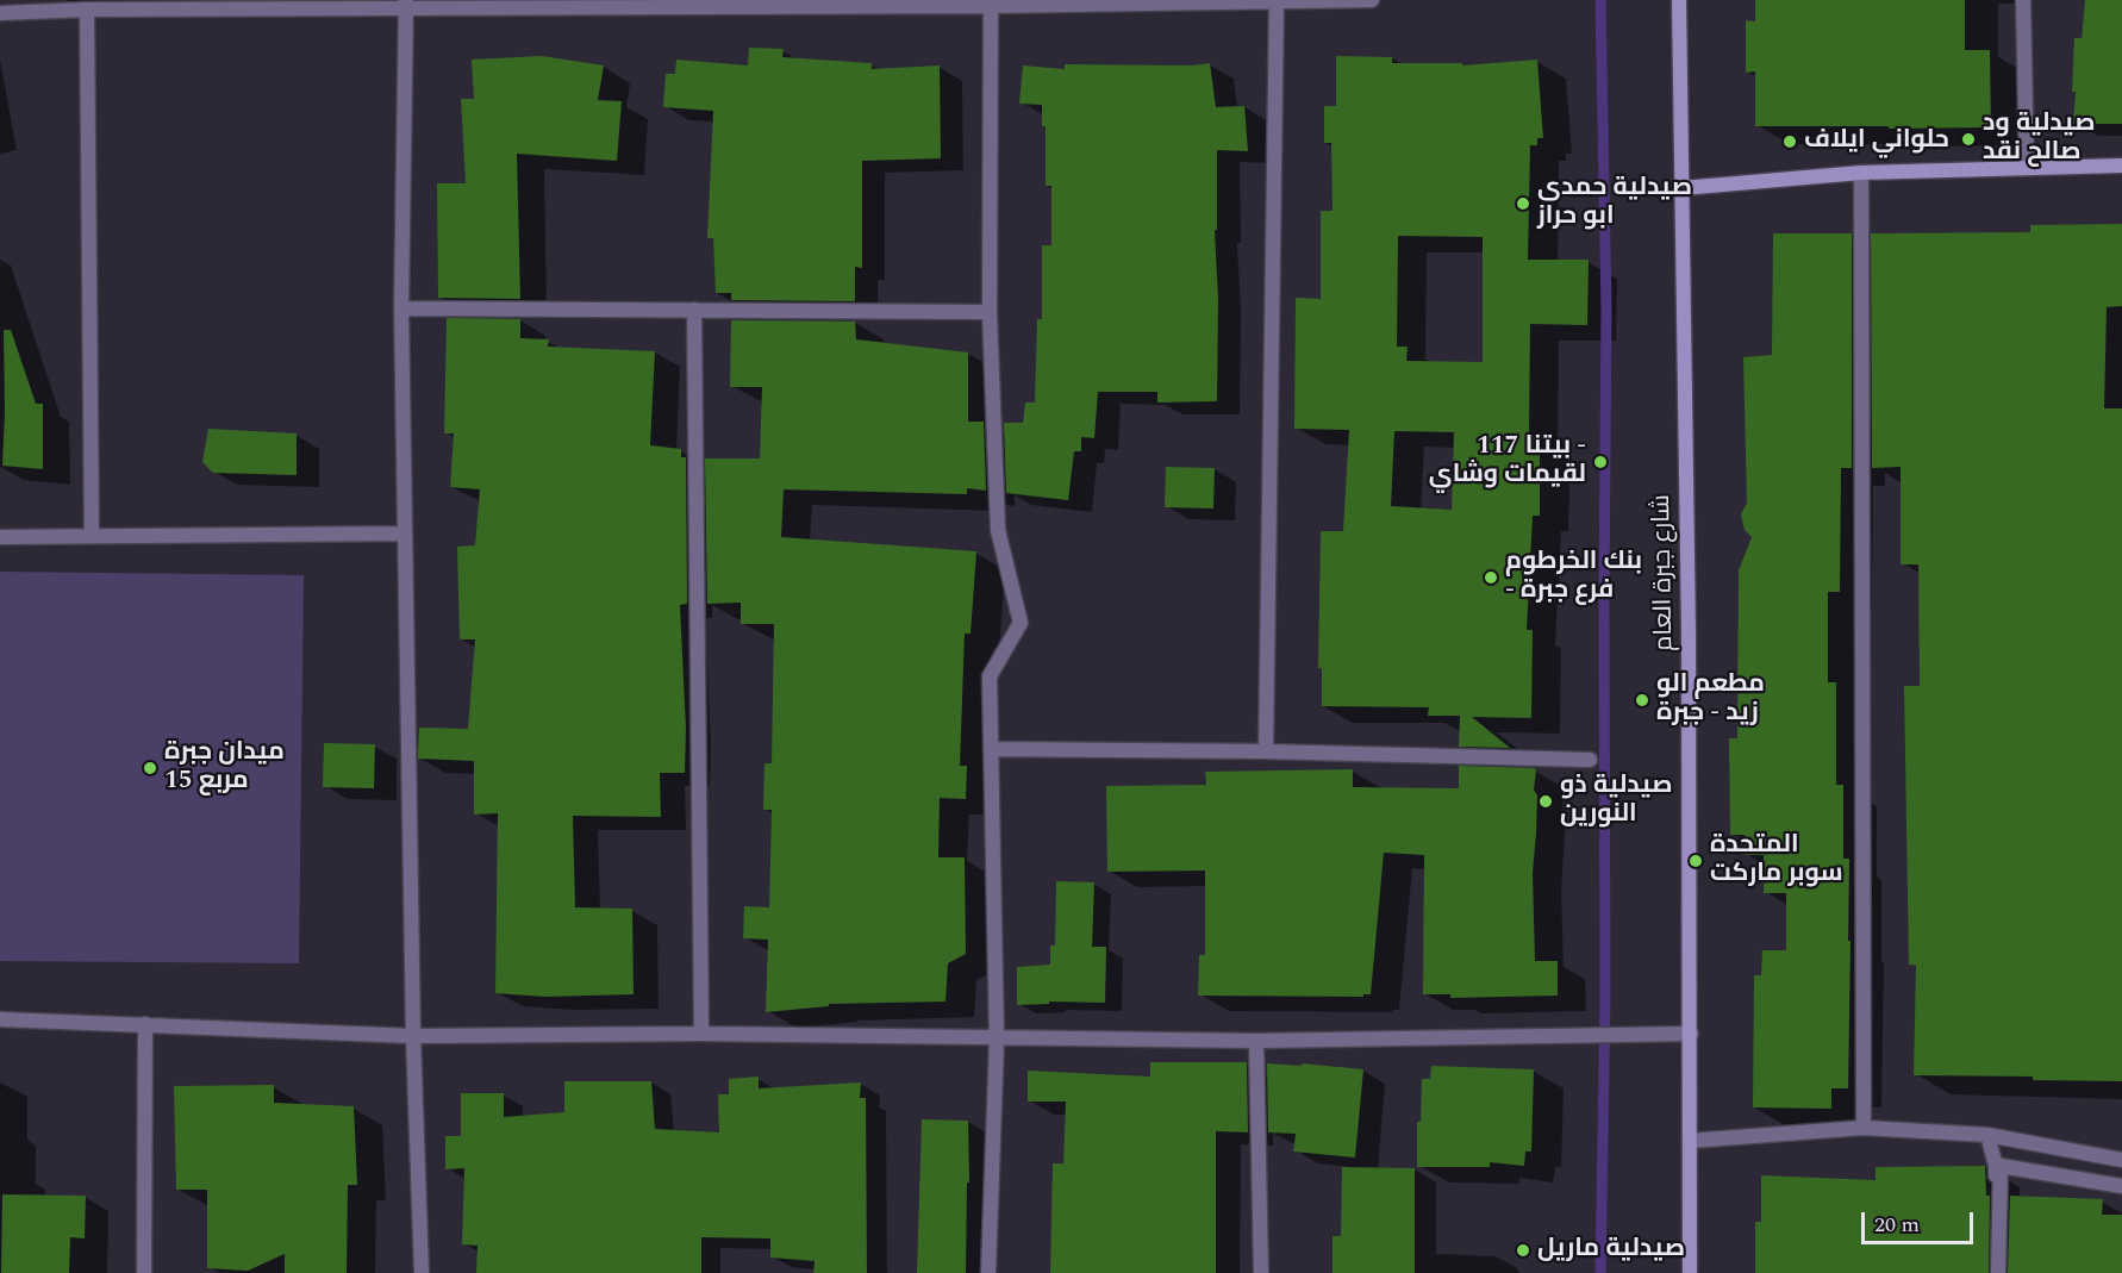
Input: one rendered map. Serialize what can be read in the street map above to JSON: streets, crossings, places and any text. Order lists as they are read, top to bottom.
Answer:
{
  "streets": {
    "main road": ["شارع جبرة العام"]
  },
  "places": [
    "صيدلية ود صالح نقد",
    "حلواني ايلاف",
    "صيدلية حمدي ابو حراز",
    "بيتنا 117 - لقيمات وشاي",
    "بنك الخرطوم - فرع جبرة",
    "مطعم الو زيد - جبرة",
    "ميدان جبرة مربع 15",
    "صيدلية ذو النورين",
    "المتحدة سوبر ماركت",
    "صيدلية ماريل"
  ],
  "scale_bar": "20 m"
}
